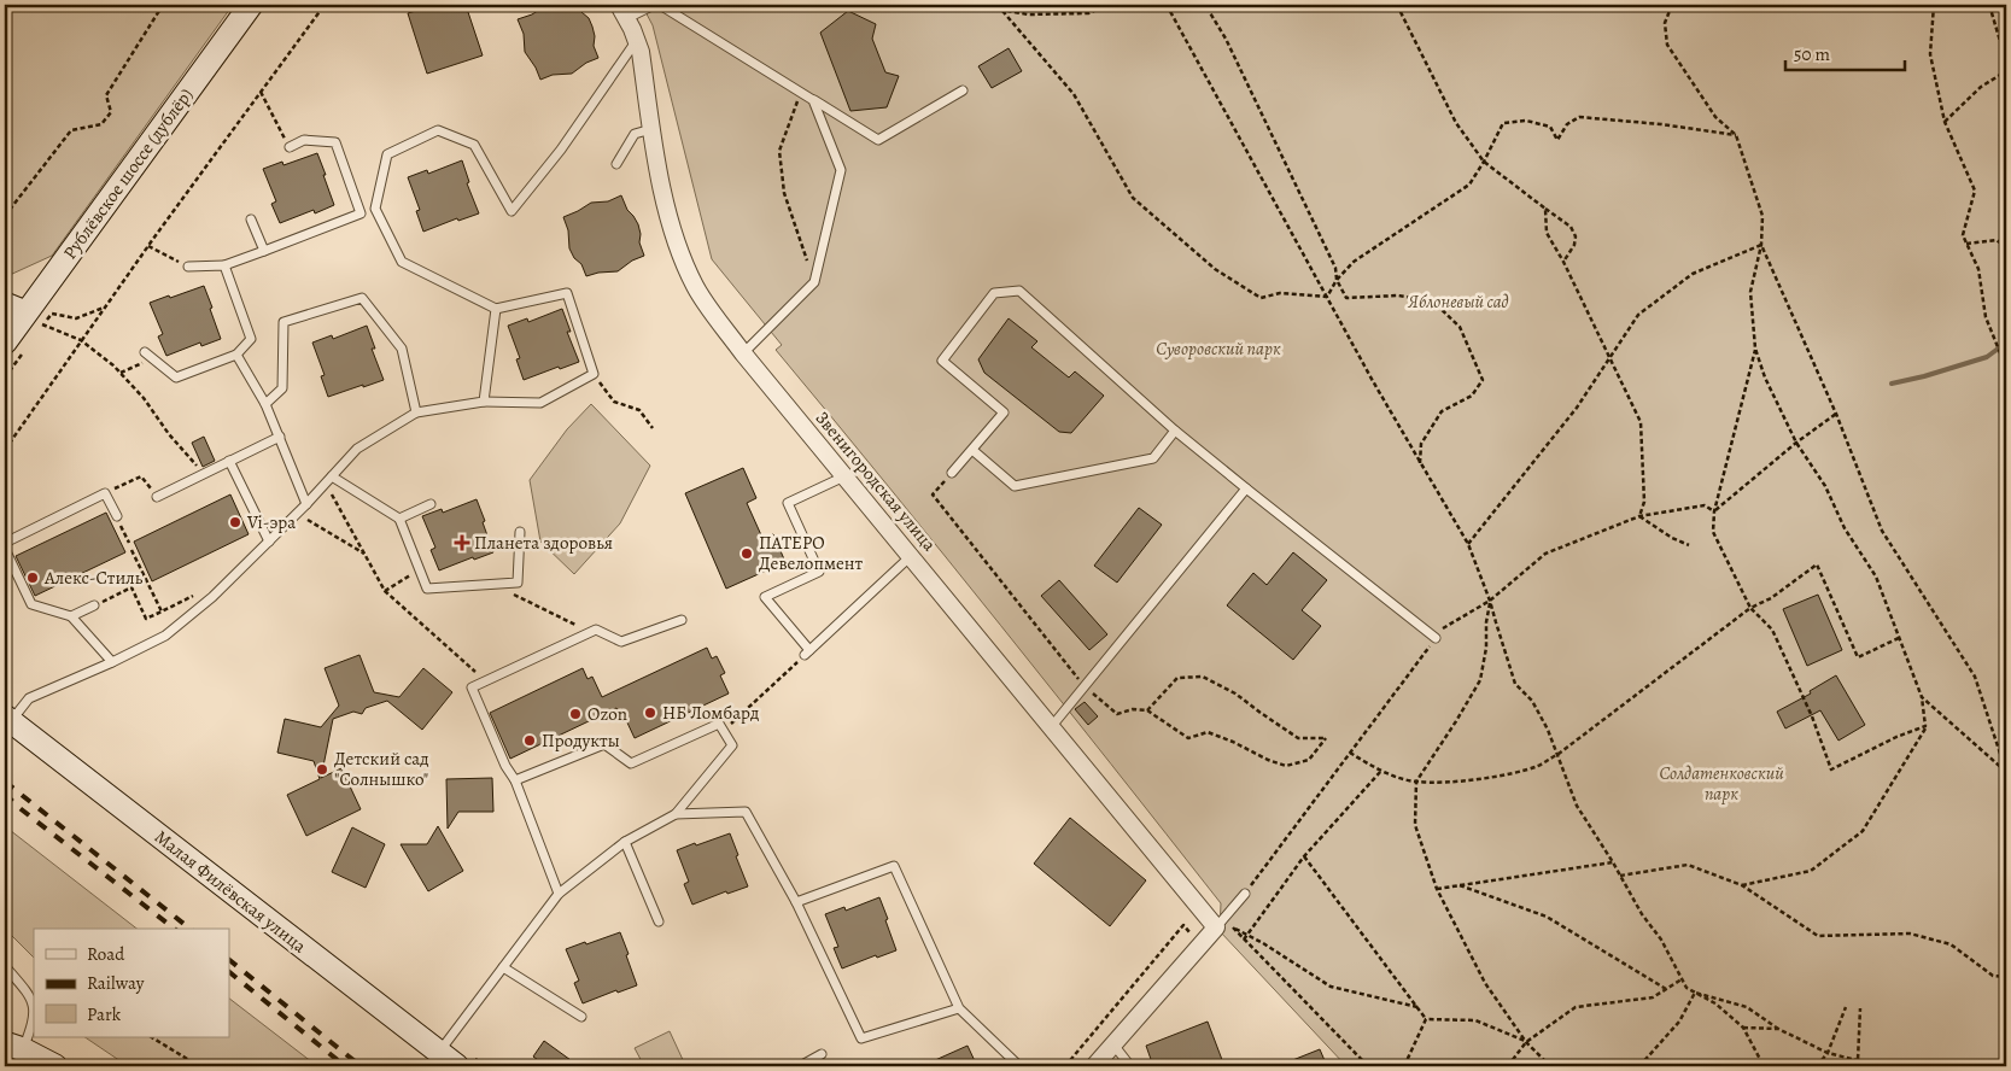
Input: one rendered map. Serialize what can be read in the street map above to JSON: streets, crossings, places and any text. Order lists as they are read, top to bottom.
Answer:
{
  "streets": {
    "street": ["Рублёвское шоссе (дублёр)", "Звенигородская улица", "Малая Филёвская улица"]
  },
  "parks": ["Яблоневый сад", "Суворовский парк", "Солдатенковский парк"],
  "places": {
    "other": [
      "Vi-эра",
      "ПАТЕРО Девелопмент",
      "Алекс-Стиль",
      "НБ Ломбард",
      "Ozon",
      "Продукты",
      "Детский сад \"Солнышко\""
    ],
    "health": ["Планета здоровья"]
  },
  "legend": ["Road", "Railway", "Park"],
  "scale_bar": "50 m"
}
